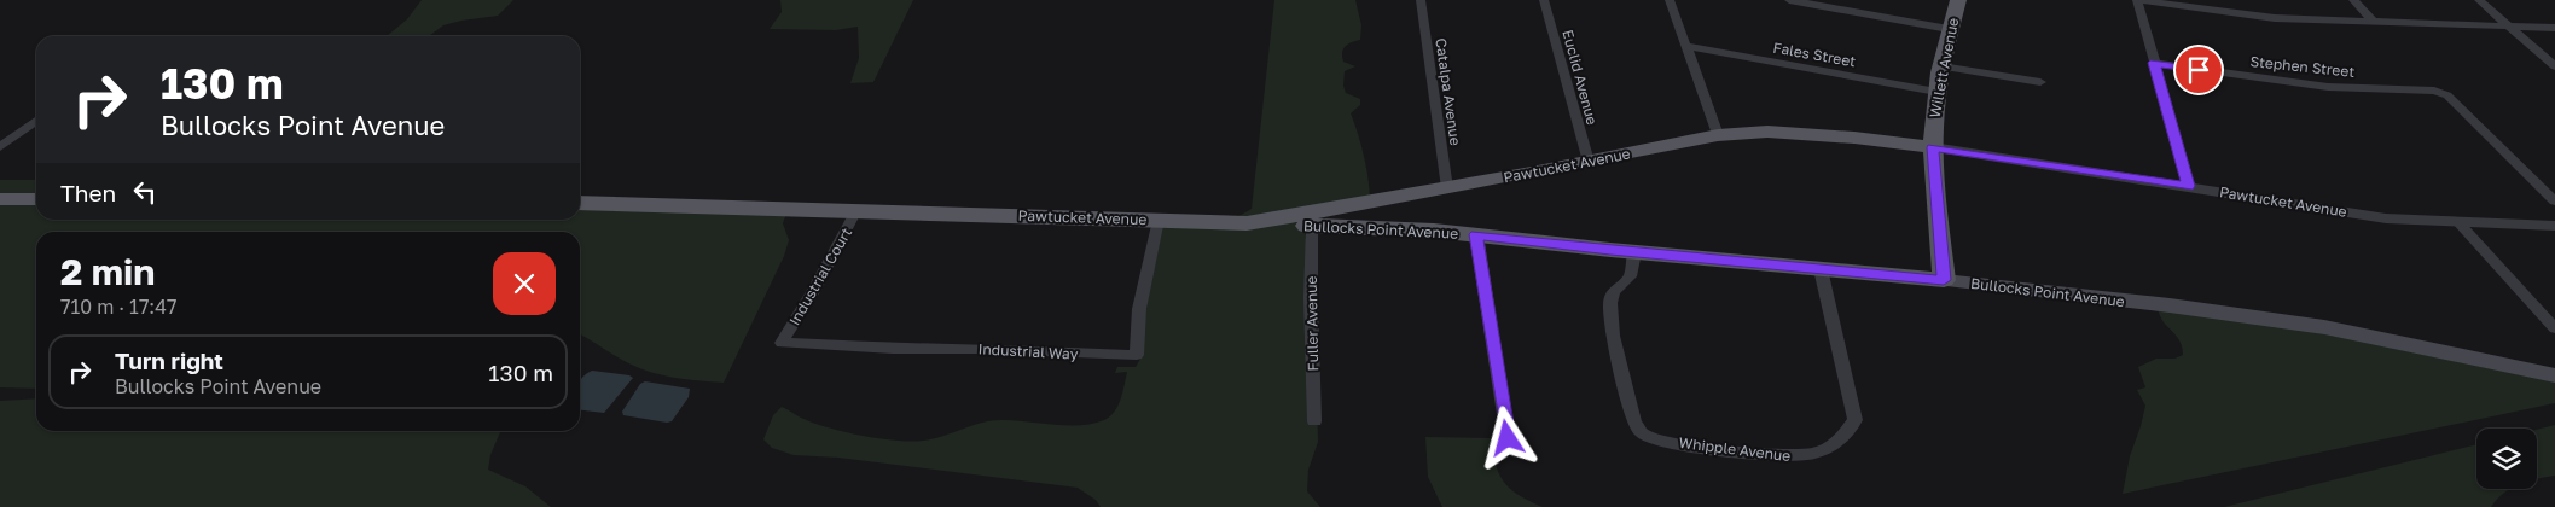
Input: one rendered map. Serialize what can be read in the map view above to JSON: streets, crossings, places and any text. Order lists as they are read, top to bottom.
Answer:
{
  "streets": {
    "main road": ["Willett Avenue", "Pawtucket Avenue", "Bullocks Point Avenue"],
    "street": [
      "Fales Street",
      "Stephen Street",
      "Euclid Avenue",
      "Catalpa Avenue",
      "Industrial Court",
      "Fuller Avenue",
      "Industrial Way",
      "Whipple Avenue"
    ]
  },
  "crossings": [
    ["Fales Street", "Willett Avenue"],
    ["Willett Avenue", "Pawtucket Avenue"],
    ["Willett Avenue", "Bullocks Point Avenue"],
    ["Euclid Avenue", "Pawtucket Avenue"],
    ["Catalpa Avenue", "Pawtucket Avenue"],
    ["Pawtucket Avenue", "Bullocks Point Avenue"],
    ["Pawtucket Avenue", "Industrial Court"],
    ["Pawtucket Avenue", "Fuller Avenue"],
    ["Pawtucket Avenue", "Industrial Way"],
    ["Bullocks Point Avenue", "Fuller Avenue"],
    ["Bullocks Point Avenue", "Whipple Avenue"],
    ["Industrial Court", "Industrial Way"]
  ],
  "page": {
    "turn": ["130 m", "Bullocks Point Avenue"],
    "then": "Then",
    "heading": ["2 min", "710 m · 17:47"],
    "list": [
      {
        "name": "Turn right",
        "note": "Bullocks Point Avenue",
        "value": "130 m"
      }
    ]
  }
}
